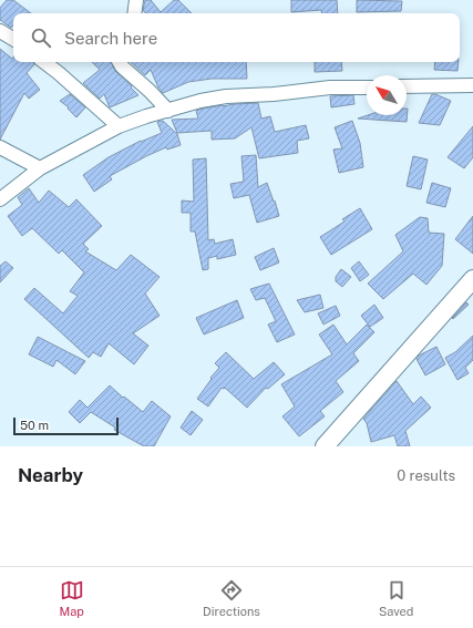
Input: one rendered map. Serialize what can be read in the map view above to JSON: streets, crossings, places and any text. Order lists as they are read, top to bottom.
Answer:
{
  "scale_bar": "50 m",
  "north": "top left",
  "page": {
    "search": "Search here",
    "scale": "50 m",
    "heading": ["Nearby", "0 results"],
    "nav": ["Map", "Directions", "Saved"]
  }
}
